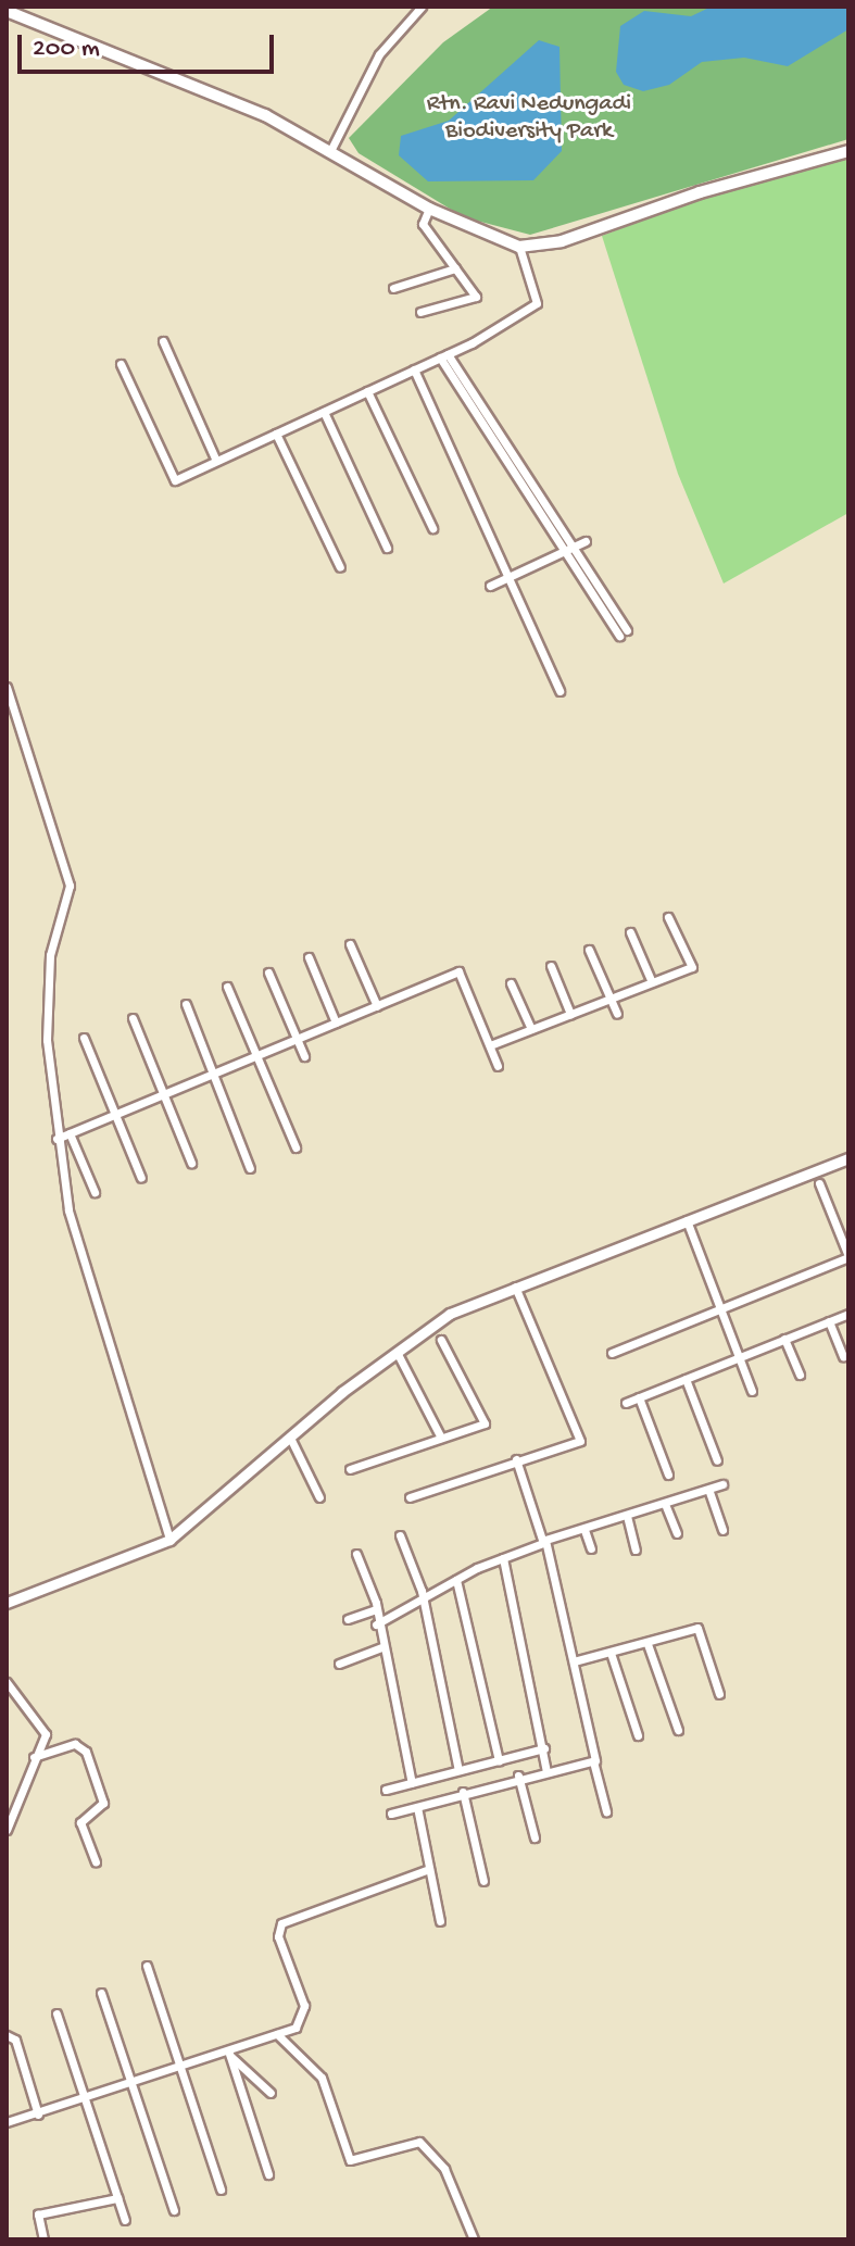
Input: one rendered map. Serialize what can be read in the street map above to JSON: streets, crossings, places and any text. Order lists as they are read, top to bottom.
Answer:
{
  "parks": ["Rtn. Ravi Nedungadi Biodiversity Park"],
  "scale_bar": "200 m"
}
